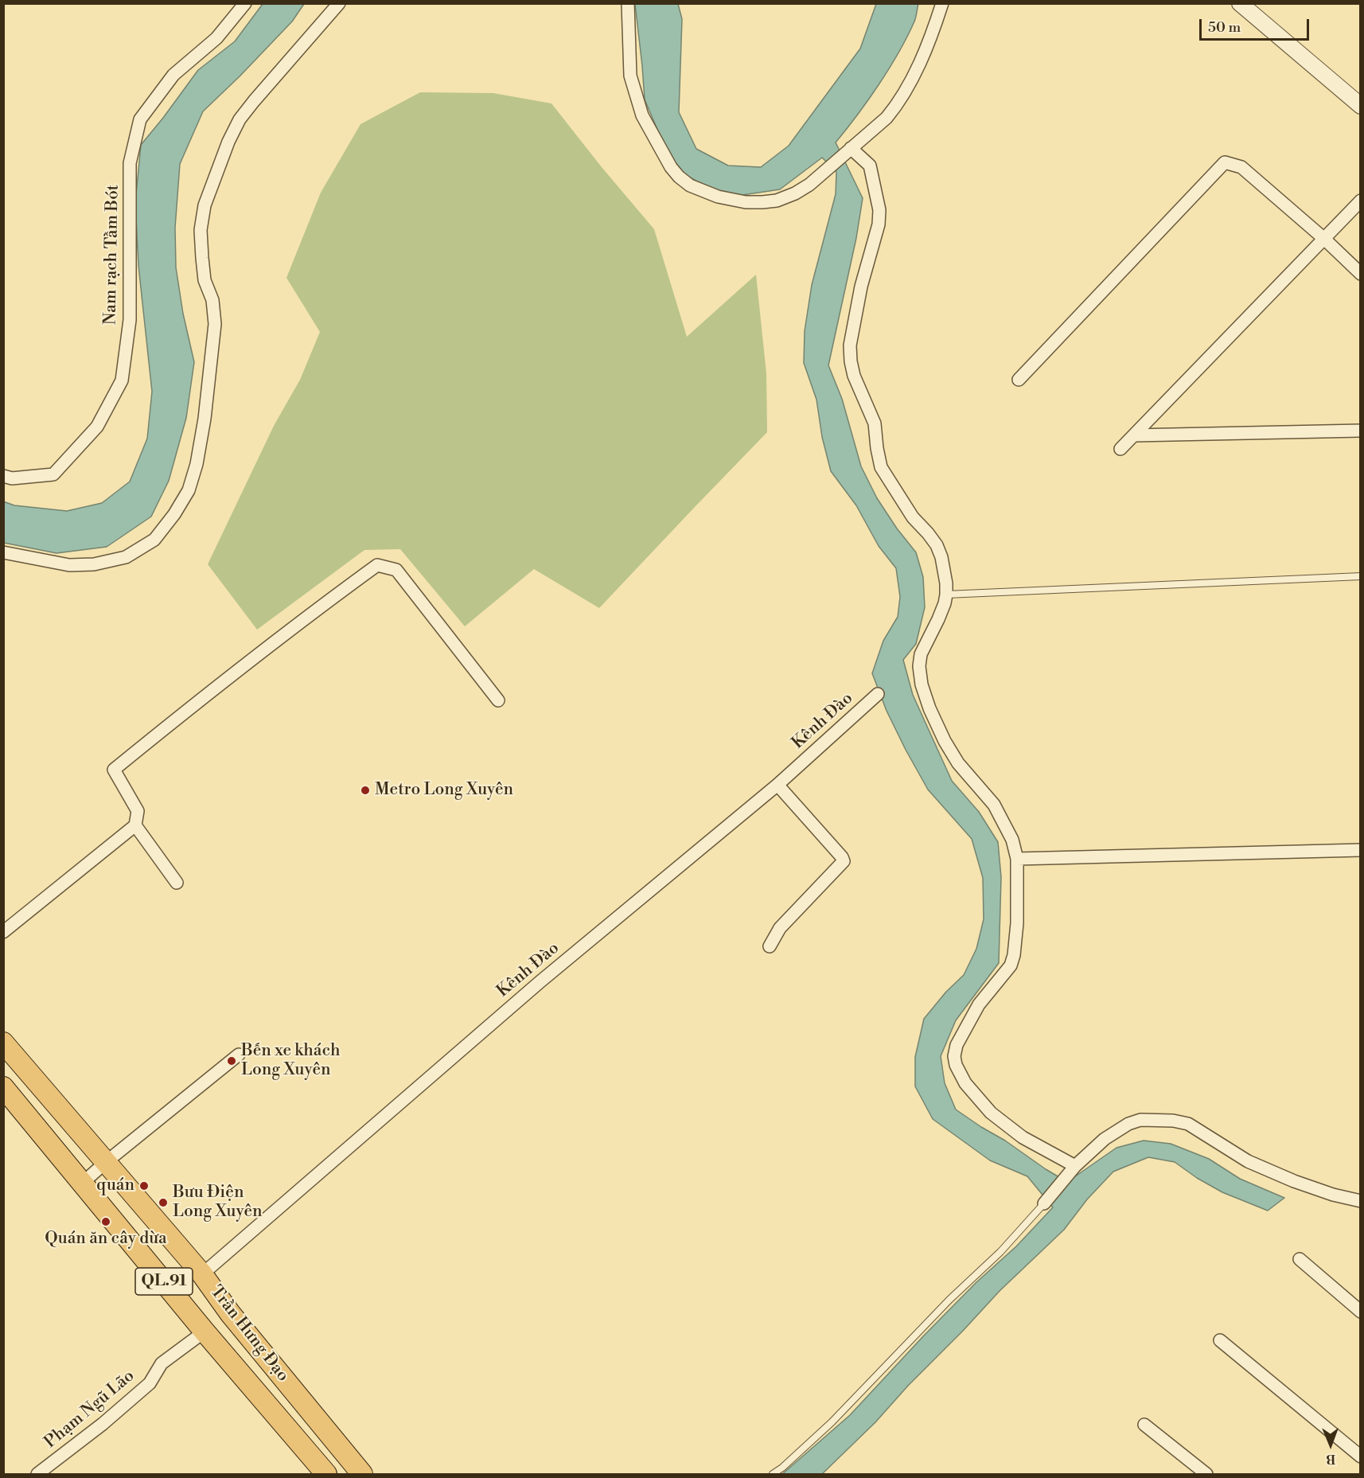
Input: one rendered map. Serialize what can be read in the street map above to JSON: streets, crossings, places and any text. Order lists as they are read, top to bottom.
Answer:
{
  "streets": {
    "highway": ["QL.91", "Trần Hưng Đạo"],
    "street": ["Nam rạch Tầm Bót", "Kênh Đào", "Phạm Ngũ Lão"]
  },
  "crossings": [
    ["Kênh Đào", "Trần Hưng Đạo"],
    ["Trần Hưng Đạo", "Phạm Ngũ Lão"]
  ],
  "places": [
    "Metro Long Xuyên",
    "Bến xe khách Long Xuyên",
    "quán",
    "Bưu Điện Long Xuyên",
    "Quán ăn cây dừa"
  ],
  "scale_bar": "50 m",
  "north": "bottom"
}
